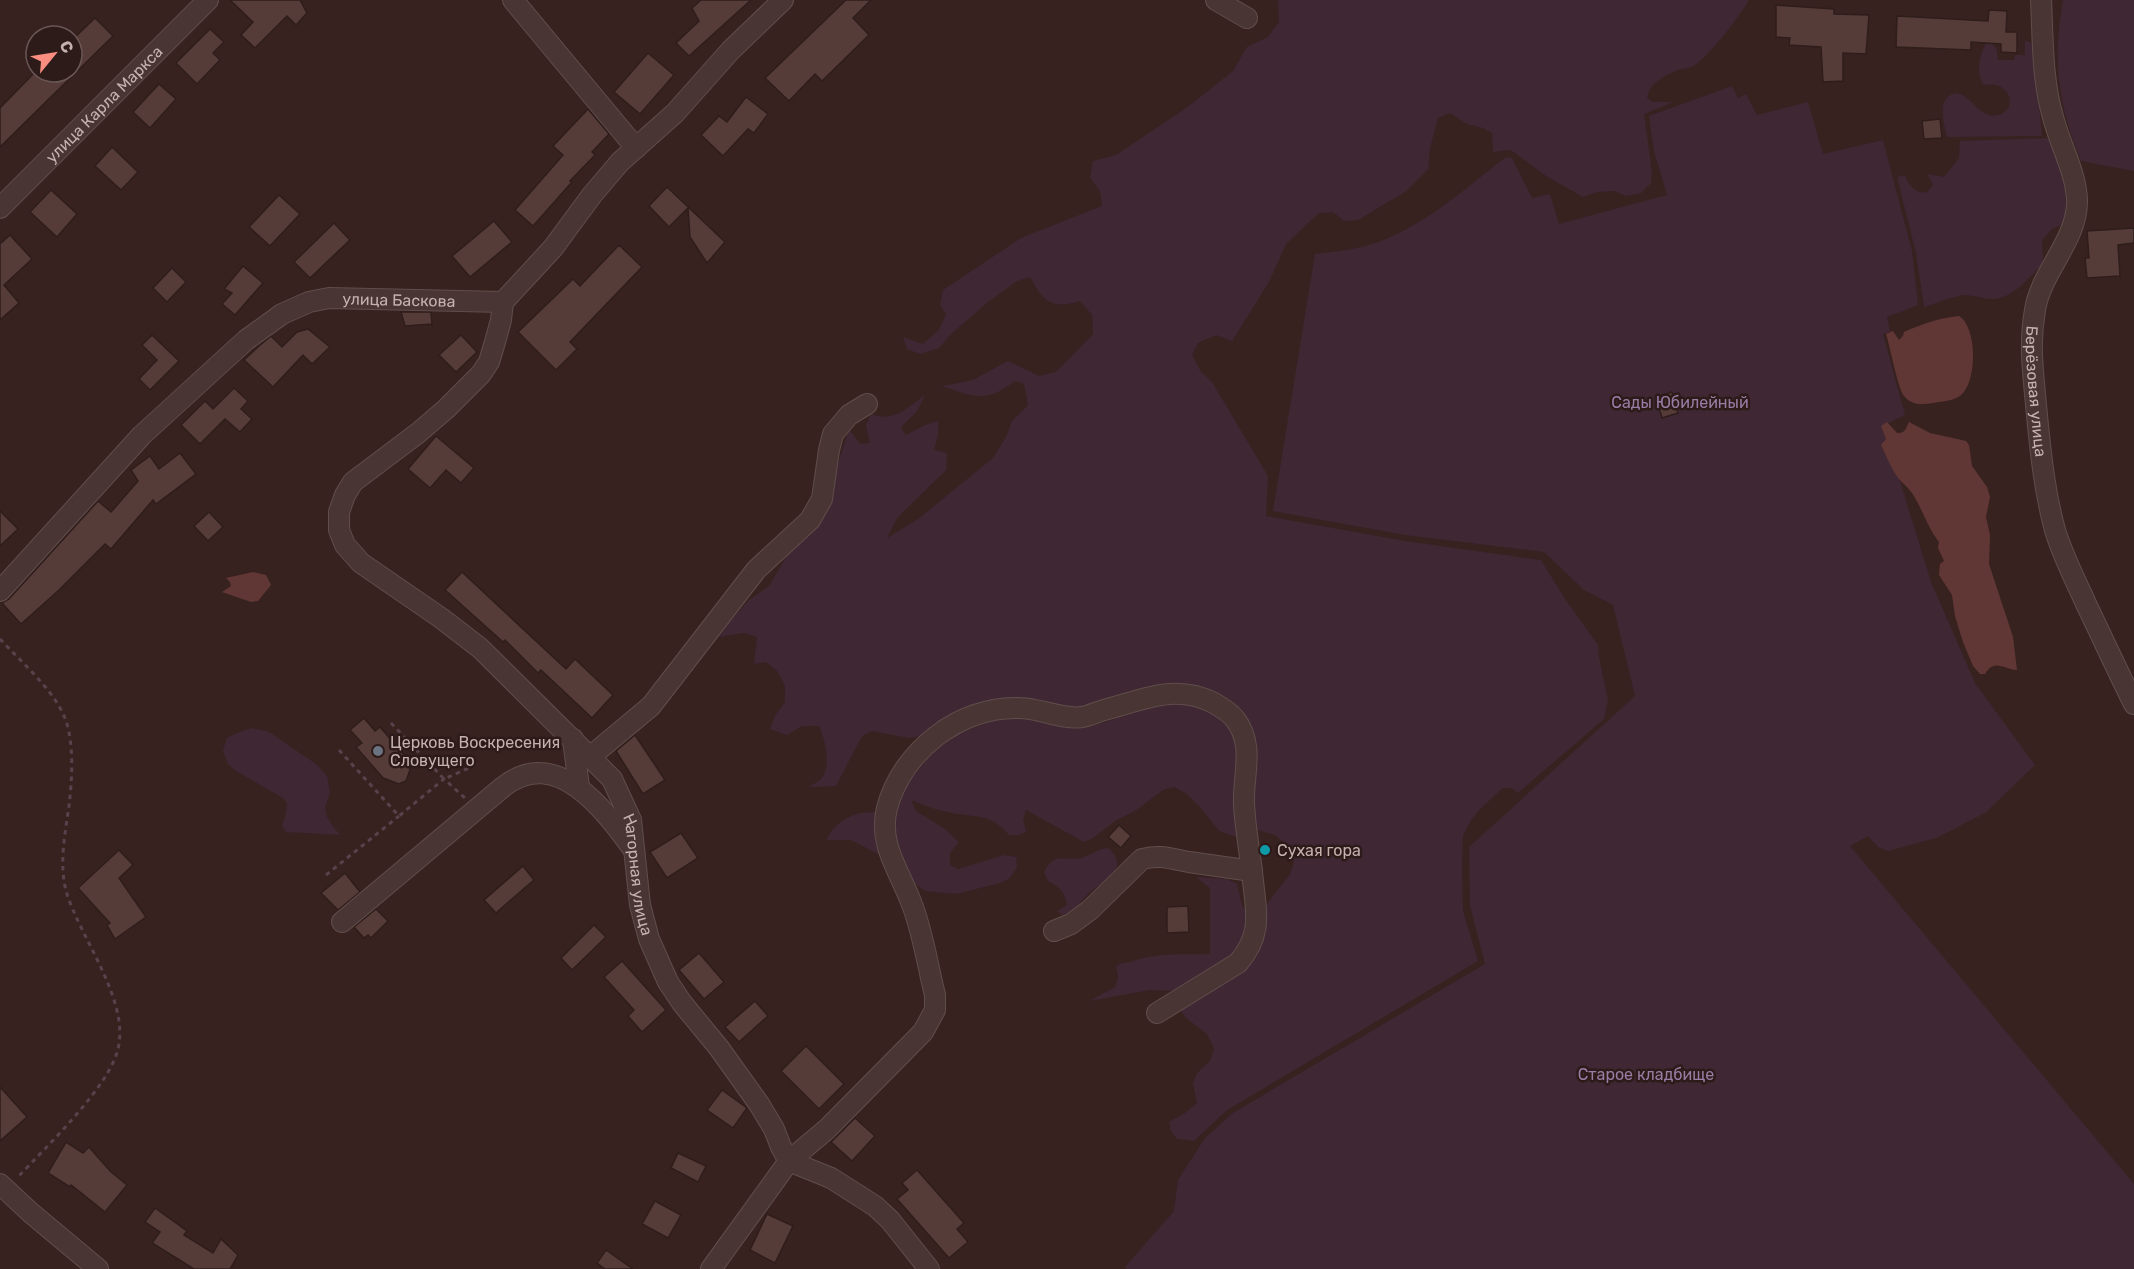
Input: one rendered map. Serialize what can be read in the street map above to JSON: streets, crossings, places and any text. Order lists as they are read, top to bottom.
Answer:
{
  "streets": {
    "street": [
      "улица Карла Маркса",
      "улица Баскова",
      "Берёзовая улица",
      "Нагорная улица"
    ]
  },
  "crossings": [
    ["улица Баскова", "Нагорная улица"]
  ],
  "parks": ["Сады Юбилейный", "Старое кладбище"],
  "places": ["Церковь Воскресения Словущего", "Сухая гора"],
  "north": "top right"
}
